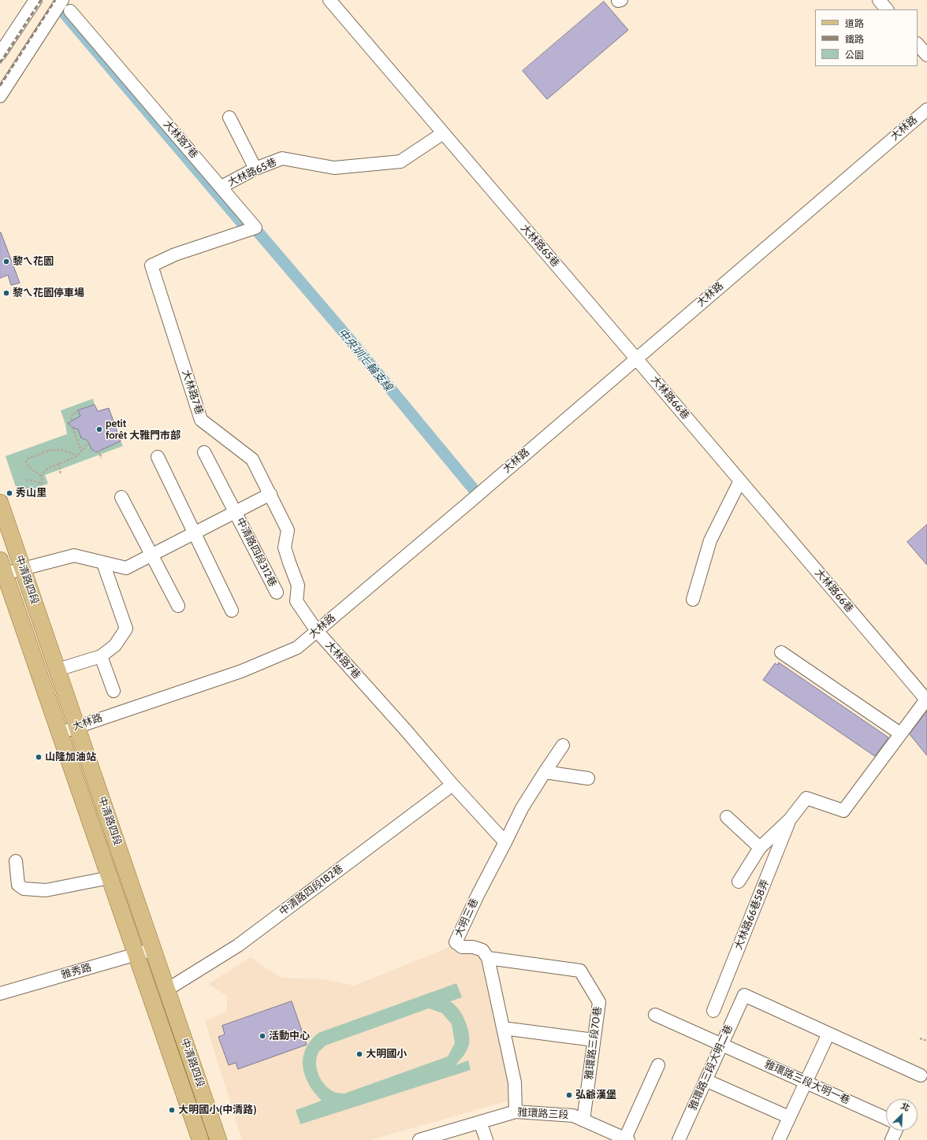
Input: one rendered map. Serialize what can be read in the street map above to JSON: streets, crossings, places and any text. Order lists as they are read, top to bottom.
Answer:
{
  "streets": {
    "main road": ["中清路四段"],
    "street": [
      "大林路",
      "大林路7巷",
      "大林路65巷",
      "大林路66巷",
      "中清路四段312巷",
      "中清路四段182巷",
      "大林路66巷58弄",
      "大明三巷",
      "雅秀路",
      "雅環路三段70巷",
      "雅環路三段大明二巷",
      "雅環路三段大明一巷",
      "雅環路三段"
    ]
  },
  "crossings": [
    ["大林路", "大林路7巷"],
    ["大林路", "大林路65巷"],
    ["大林路", "大林路66巷"],
    ["大林路", "中清路四段"],
    ["大林路7巷", "大林路65巷"],
    ["大林路7巷", "中清路四段312巷"],
    ["大林路7巷", "中清路四段182巷"],
    ["大林路7巷", "大明三巷"],
    ["大林路65巷", "大林路66巷"],
    ["大林路66巷", "大林路66巷58弄"],
    ["中清路四段312巷", "中清路四段"],
    ["中清路四段", "中清路四段182巷"],
    ["中清路四段", "雅秀路"],
    ["大明三巷", "雅環路三段70巷"],
    ["雅環路三段70巷", "雅環路三段"],
    ["雅環路三段大明二巷", "雅環路三段大明一巷"]
  ],
  "water": ["中央圳七輪支線"],
  "places": [
    "黎ㄟ花園",
    "黎ㄟ花園停車場",
    "petit forêt 大雅門市部",
    "秀山里",
    "山隆加油站",
    "活動中心",
    "大明國小",
    "弘爺漢堡",
    "大明國小(中清路)"
  ],
  "legend": ["道路", "鐵路", "公園"],
  "north": "top right"
}
